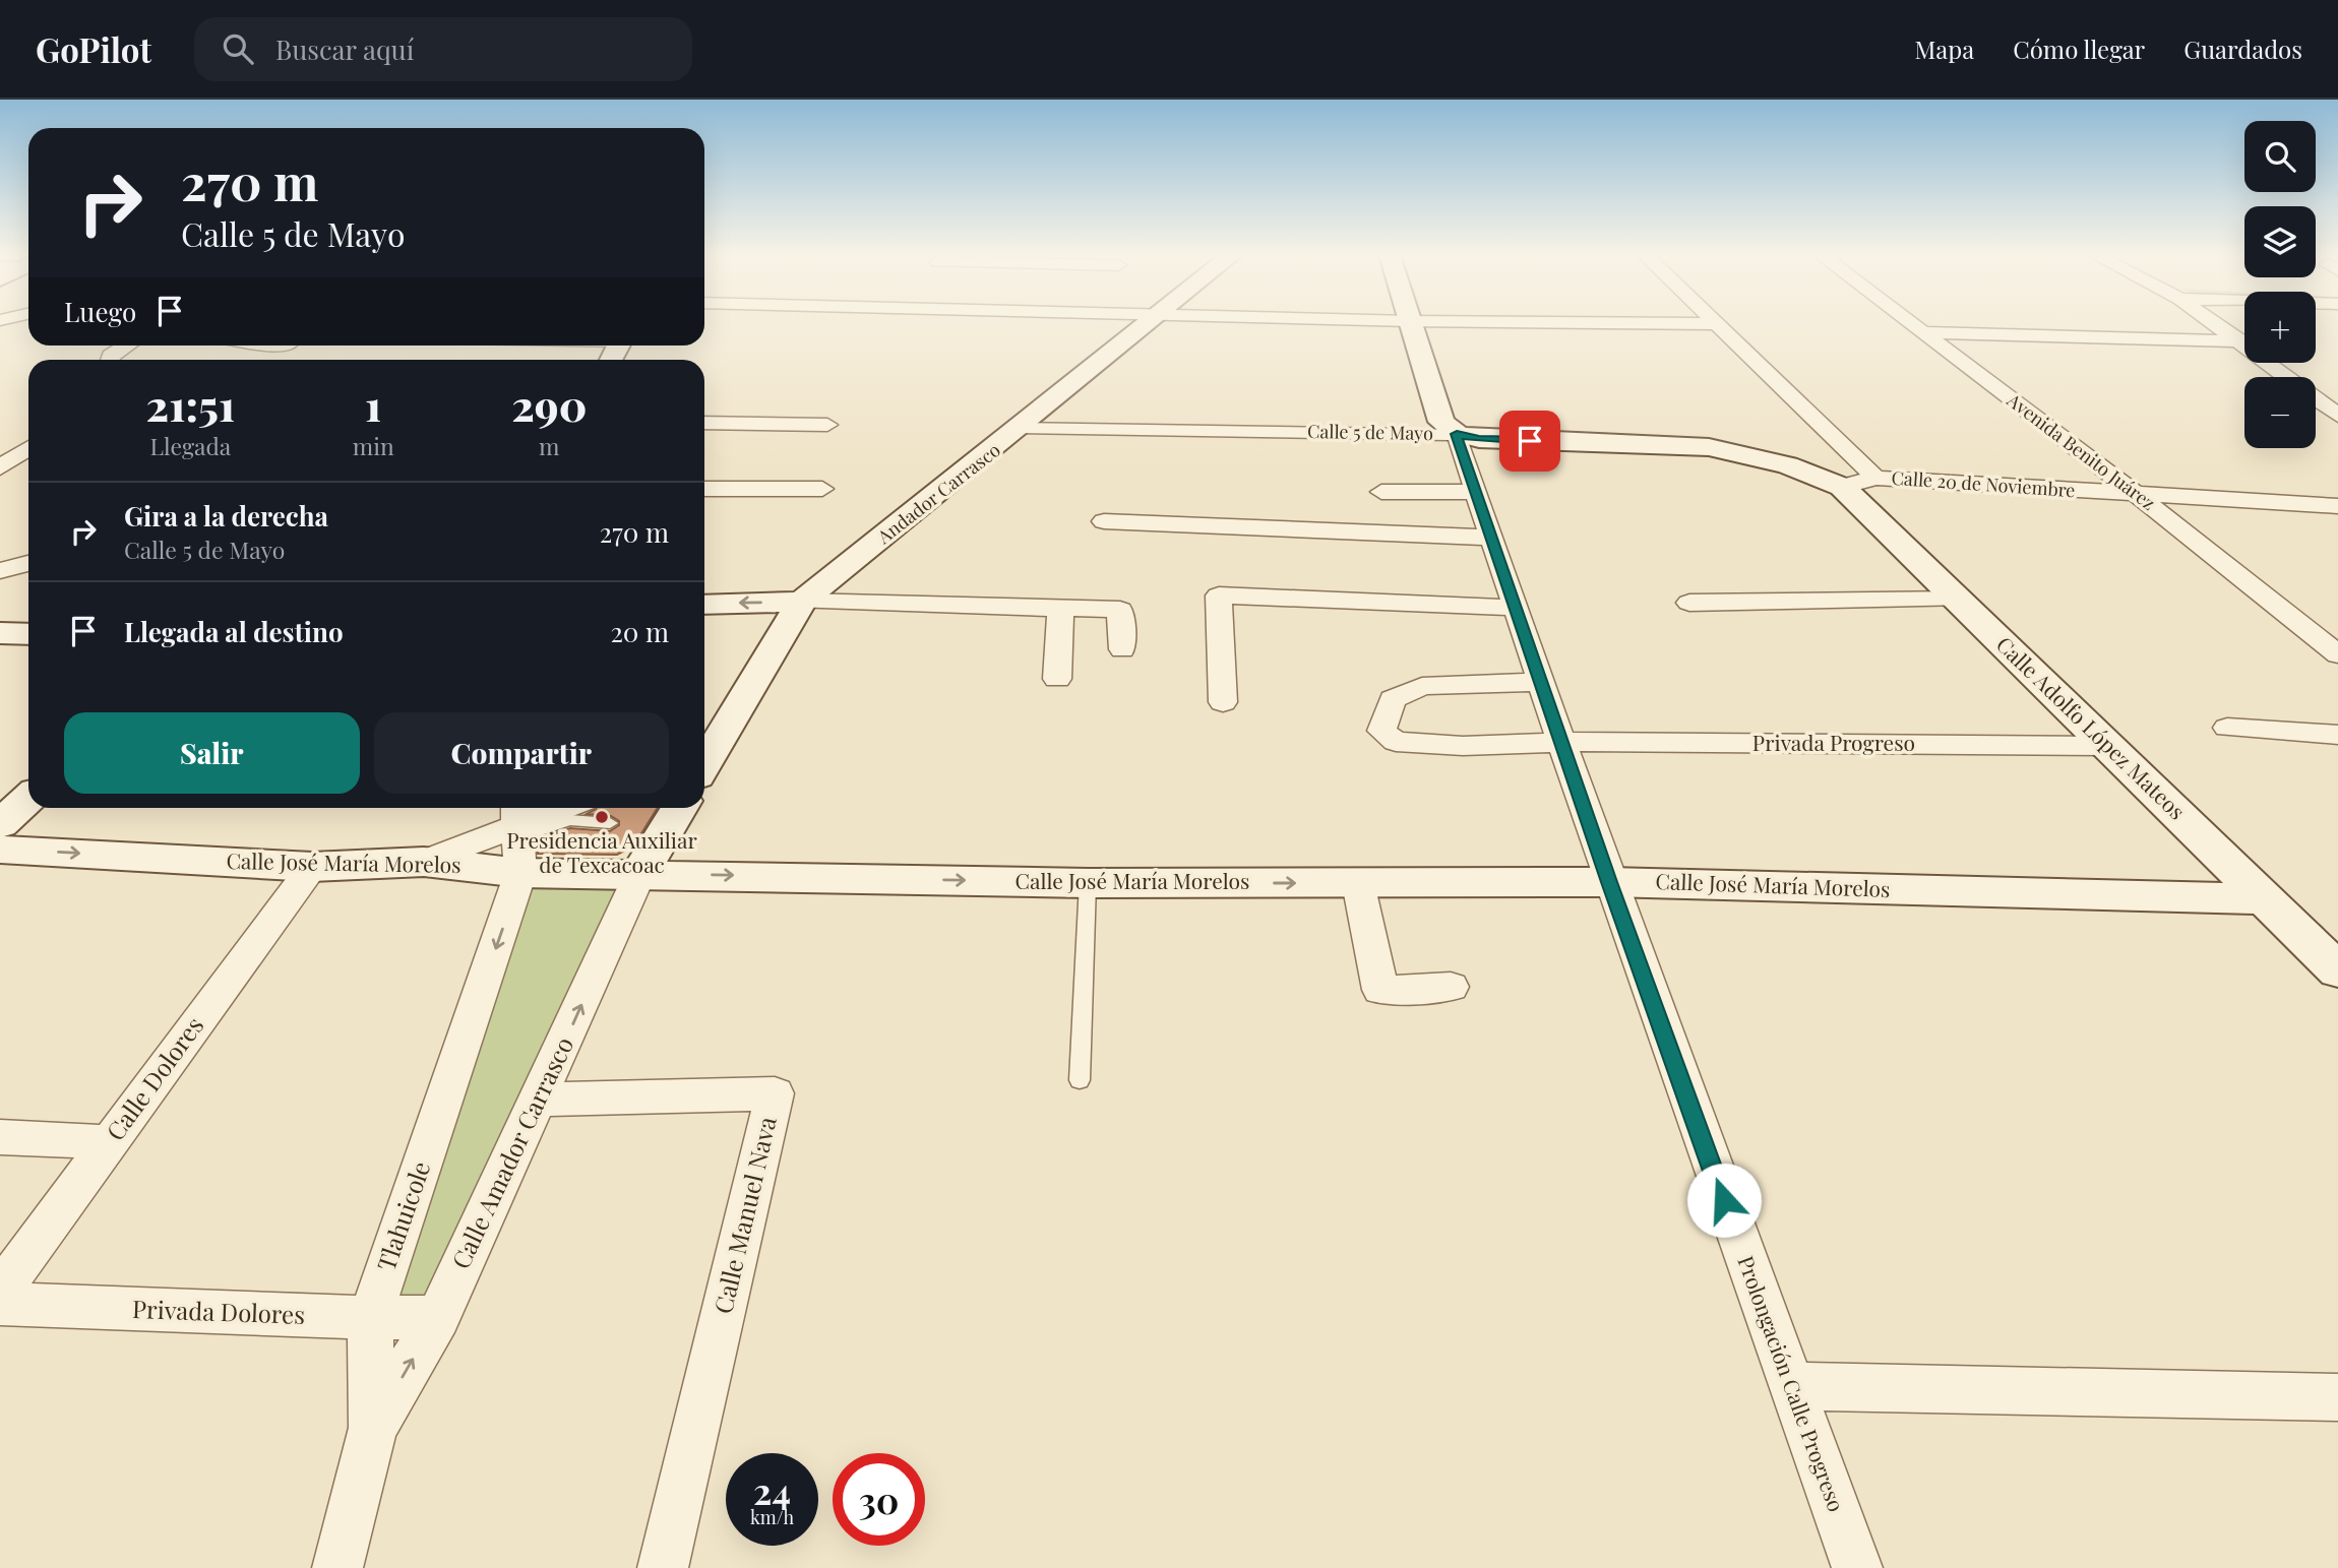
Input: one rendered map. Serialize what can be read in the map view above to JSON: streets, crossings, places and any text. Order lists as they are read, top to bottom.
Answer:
{
  "streets": {
    "street": [
      "Calle 5 de Mayo",
      "Avenida Benito Juárez",
      "Calle 20 de Noviembre",
      "Andador Carrasco",
      "Calle Adolfo López Mateos",
      "Privada Progreso",
      "Calle José María Morelos",
      "Calle Dolores",
      "Calle Amador Carrasco",
      "Calle Manuel Nava",
      "Tlahuicole",
      "Privada Dolores",
      "Prolongación Calle Progreso"
    ]
  },
  "crossings": [
    ["Calle 5 de Mayo", "Calle 20 de Noviembre"],
    ["Calle 5 de Mayo", "Andador Carrasco"],
    ["Calle 5 de Mayo", "Calle Adolfo López Mateos"],
    ["Calle 5 de Mayo", "Prolongación Calle Progreso"],
    ["Avenida Benito Juárez", "Calle 20 de Noviembre"],
    ["Calle 20 de Noviembre", "Calle Adolfo López Mateos"],
    ["Calle Adolfo López Mateos", "Privada Progreso"],
    ["Calle Adolfo López Mateos", "Calle José María Morelos"],
    ["Privada Progreso", "Prolongación Calle Progreso"],
    ["Calle José María Morelos", "Calle Dolores"],
    ["Calle José María Morelos", "Calle Amador Carrasco"],
    ["Calle José María Morelos", "Tlahuicole"],
    ["Calle José María Morelos", "Prolongación Calle Progreso"],
    ["Calle Amador Carrasco", "Calle Manuel Nava"],
    ["Calle Amador Carrasco", "Tlahuicole"],
    ["Calle Amador Carrasco", "Privada Dolores"],
    ["Tlahuicole", "Privada Dolores"]
  ],
  "one_way": ["Calle Amador Carrasco", "Tlahuicole"],
  "places": ["Presidencia Auxiliar de Texcacoac"],
  "page": {
    "header": "GoPilot",
    "search": "Buscar aquí",
    "nav": ["Mapa", "Cómo llegar", "Guardados"],
    "map_buttons": ["+", "−"],
    "turn": ["270 m", "Calle 5 de Mayo"],
    "then": "Luego",
    "eta": [
      "21:51",
      "Llegada",
      "1",
      "min",
      "290",
      "m"
    ],
    "list": [
      {
        "name": "Gira a la derecha",
        "note": "Calle 5 de Mayo",
        "value": "270 m"
      },
      {
        "name": "Llegada al destino",
        "value": "20 m"
      }
    ],
    "buttons": ["Salir", "Compartir"],
    "speed": "24 km/h",
    "limit": "30"
  }
}
